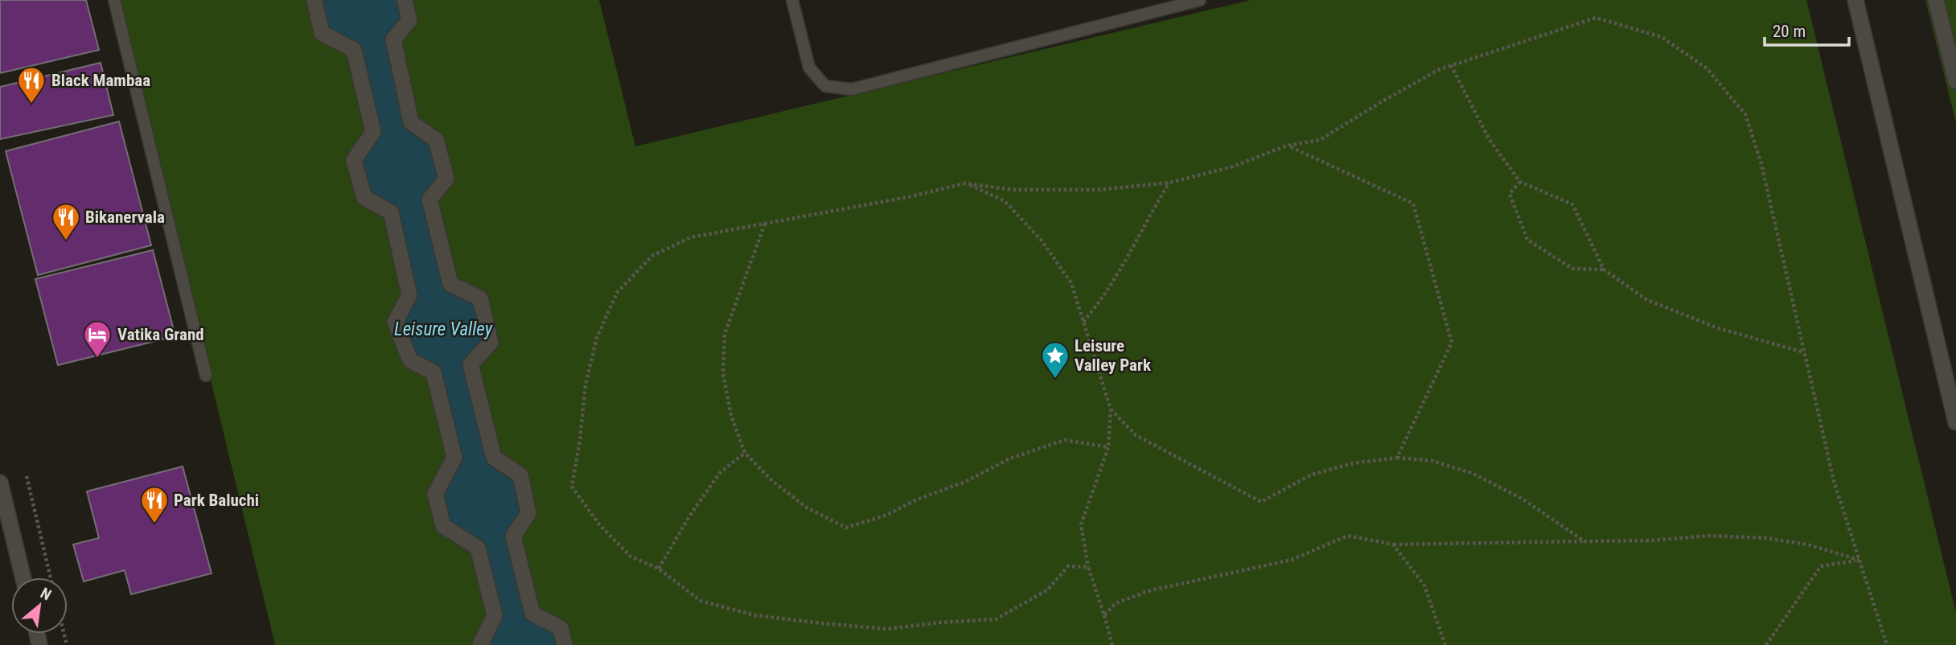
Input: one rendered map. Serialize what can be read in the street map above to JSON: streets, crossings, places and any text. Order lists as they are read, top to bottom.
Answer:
{
  "water": ["Leisure Valley"],
  "places": {
    "restaurant": ["Black Mambaa", "Bikanervala", "Park Baluchi"],
    "hotel": ["Vatika Grand"],
    "place": ["Leisure Valley Park"]
  },
  "scale_bar": "20 m",
  "north": "top right"
}
